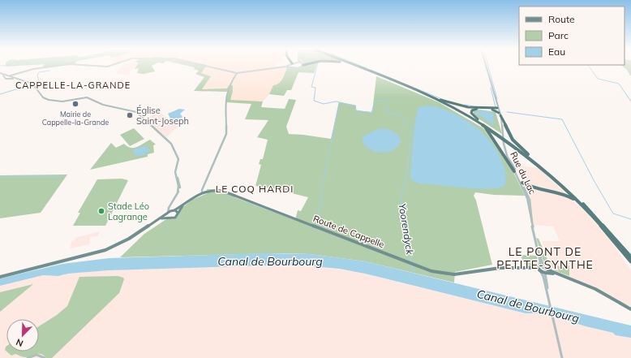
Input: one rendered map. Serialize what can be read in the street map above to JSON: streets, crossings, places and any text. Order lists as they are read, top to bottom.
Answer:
{
  "streets": {
    "main road": ["Route de Cappelle"],
    "street": ["Rue du Lac"]
  },
  "districts": ["CAPPELLE-LA-GRANDE", "LE COQ HARDI", "LE PONT DE PETITE-SYNTHE"],
  "water": ["Yoorendyck", "Canal de Bourbourg"],
  "places": ["Mairie de Cappelle-la-Grande", "Église Saint-Joseph", "Stade Léo Lagrange"],
  "legend": ["Route", "Parc", "Eau"],
  "north": "bottom left"
}
